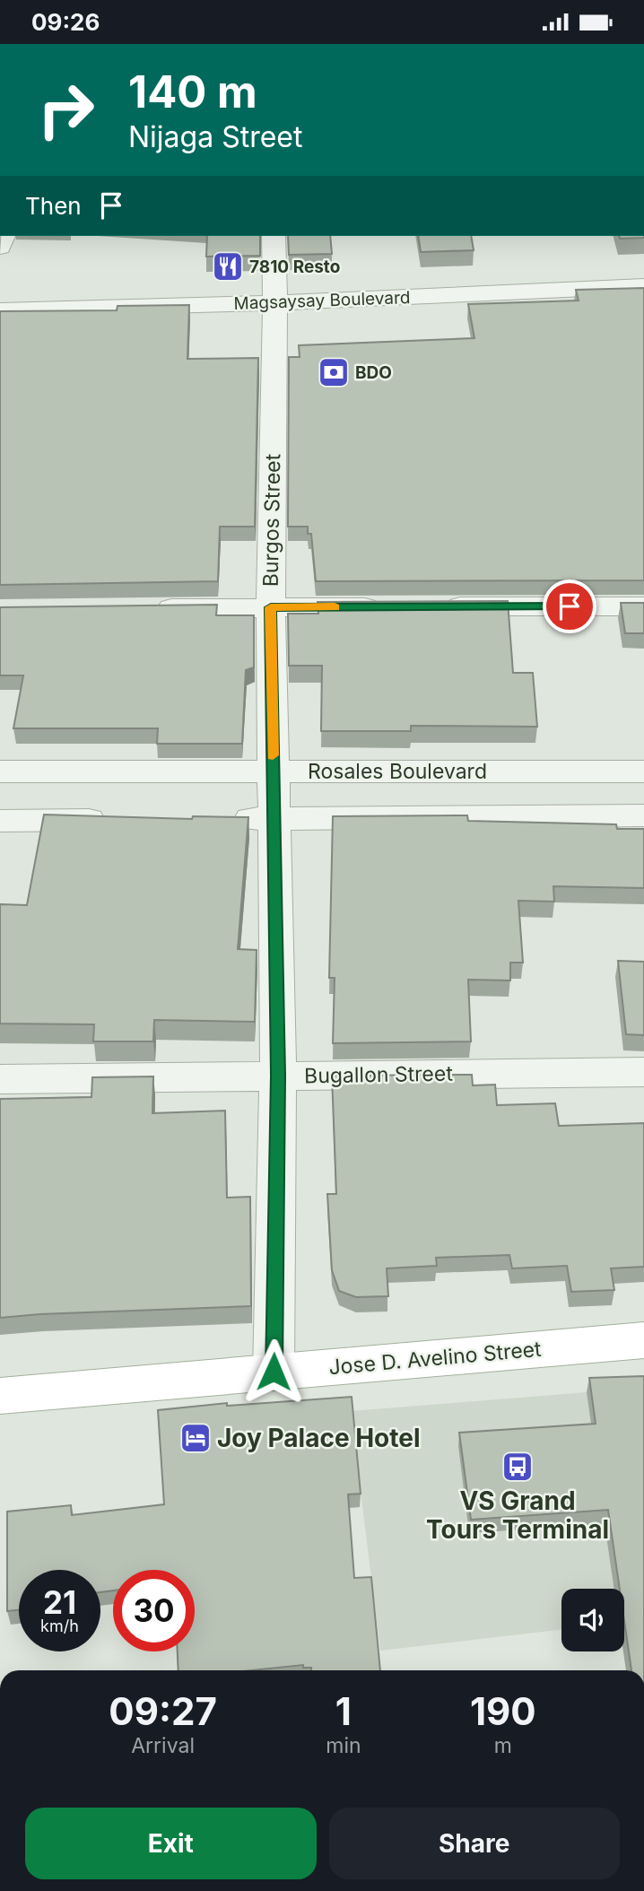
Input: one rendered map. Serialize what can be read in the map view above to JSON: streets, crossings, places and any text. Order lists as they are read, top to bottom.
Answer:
{
  "streets": {
    "main road": ["Jose D. Avelino Street"],
    "street": [
      "Magsaysay Boulevard",
      "Burgos Street",
      "Rosales Boulevard",
      "Bugallon Street"
    ]
  },
  "crossings": [
    ["Magsaysay Boulevard", "Burgos Street"],
    ["Burgos Street", "Rosales Boulevard"],
    ["Burgos Street", "Bugallon Street"],
    ["Burgos Street", "Jose D. Avelino Street"]
  ],
  "places": {
    "restaurant": ["7810 Resto"],
    "bank": ["BDO"],
    "hotel": ["Joy Palace Hotel"],
    "bus stop": ["VS Grand Tours Terminal"]
  },
  "page": {
    "status": "09:26",
    "turn": ["140 m", "Nijaga Street"],
    "then": "Then",
    "speed": "21 km/h",
    "limit": "30",
    "eta": [
      "09:27",
      "Arrival",
      "1",
      "min",
      "190",
      "m"
    ],
    "buttons": ["Exit", "Share"]
  }
}
